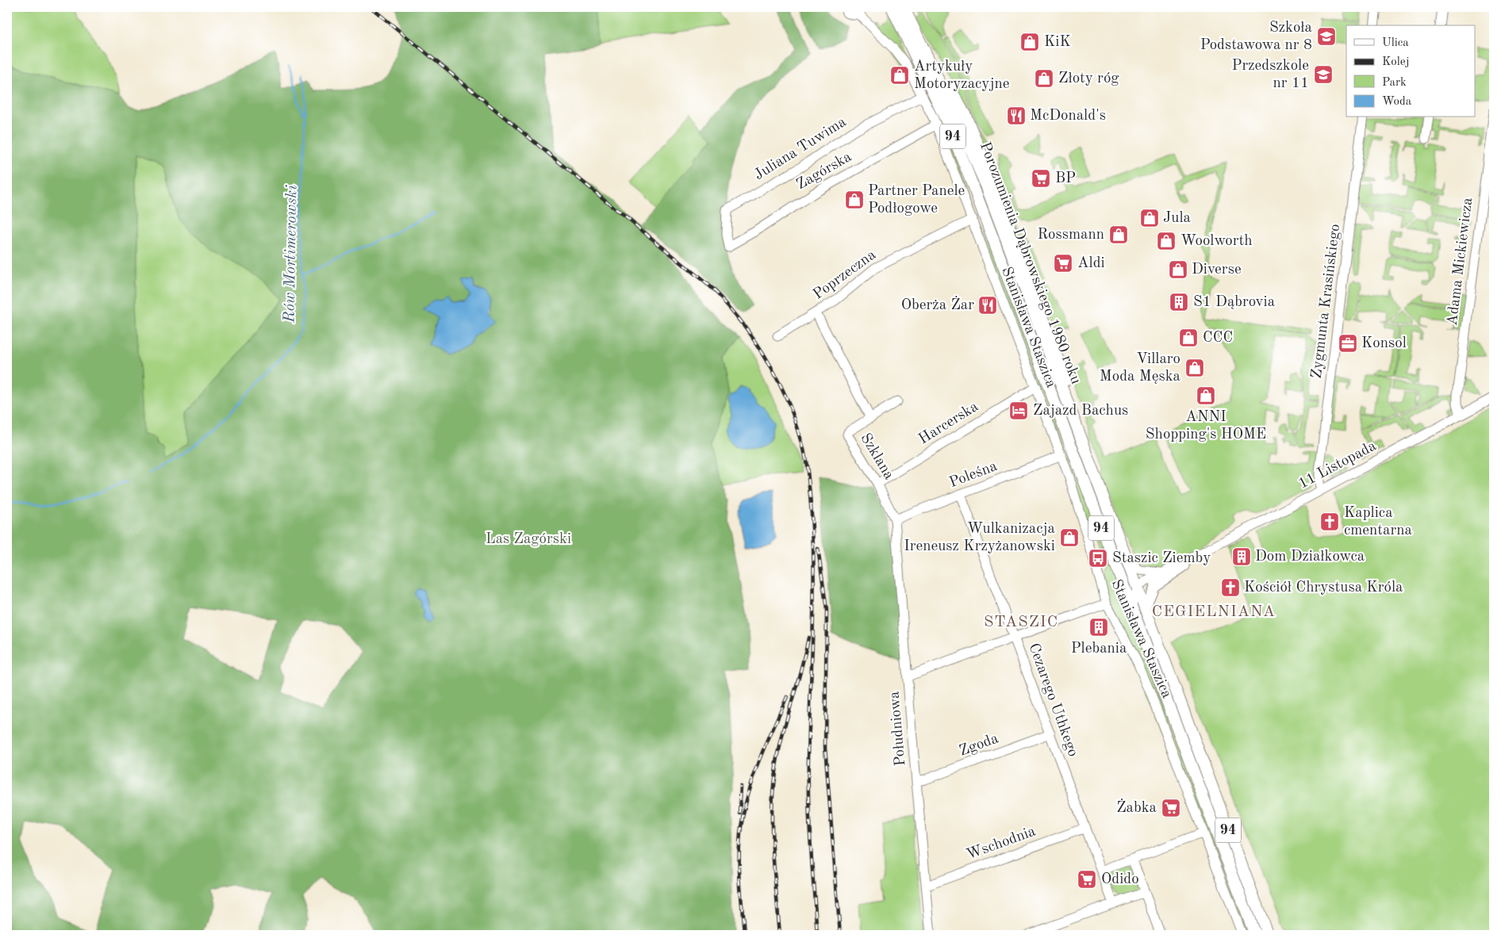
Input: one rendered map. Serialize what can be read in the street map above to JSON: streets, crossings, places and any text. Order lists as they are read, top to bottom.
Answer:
{
  "streets": {
    "main road": ["94", "Porozumienia Dąbrowskiego 1980 roku"],
    "street": [
      "Juliana Tuwima",
      "Zagórska",
      "Adama Mickiewicza",
      "Poprzeczna",
      "Zygmunta Krasińskiego",
      "Stanisława Staszica",
      "Harcerska",
      "Szklana",
      "11 Listopada",
      "Poleśna",
      "Cezarego Uthkego",
      "Południowa",
      "Zgoda",
      "Wschodnia"
    ]
  },
  "crossings": [
    ["Juliana Tuwima", "Zagórska"],
    ["Juliana Tuwima", "Stanisława Staszica"],
    ["Zagórska", "Stanisława Staszica"],
    ["Adama Mickiewicza", "11 Listopada"],
    ["Porozumienia Dąbrowskiego 1980 roku", "11 Listopada"],
    ["Poprzeczna", "Stanisława Staszica"],
    ["Poprzeczna", "Szklana"],
    ["Zygmunta Krasińskiego", "11 Listopada"],
    ["Stanisława Staszica", "Harcerska"],
    ["Stanisława Staszica", "Poleśna"],
    ["Harcerska", "Szklana"],
    ["Szklana", "Poleśna"],
    ["Szklana", "Południowa"],
    ["Poleśna", "Cezarego Uthkego"],
    ["Poleśna", "Południowa"],
    ["Cezarego Uthkego", "Zgoda"],
    ["Cezarego Uthkego", "Wschodnia"],
    ["Południowa", "Zgoda"],
    ["Południowa", "Wschodnia"]
  ],
  "districts": ["CEGIELNIANA", "STASZIC"],
  "water": ["Rów Mortimerowski"],
  "parks": ["Las Zagórski"],
  "places": {
    "school or university": ["Szkoła Podstawowa nr 8", "Przedszkole nr 11"],
    "shop": [
      "KiK",
      "Artykuły Motoryzacyjne",
      "Złoty róg",
      "Partner Panele Podłogowe",
      "Jula",
      "Rossmann",
      "Woolworth",
      "Diverse",
      "CCC",
      "Villaro Moda Męska",
      "ANNI Shopping's HOME",
      "Wulkanizacja Ireneusz Krzyżanowski"
    ],
    "restaurant": ["McDonald's", "Oberża Żar"],
    "supermarket": [
      "BP",
      "Aldi",
      "Żabka",
      "Odido"
    ],
    "building": ["S1 Dąbrovia", "Dom Działkowca", "Plebania"],
    "office": ["Konsol"],
    "hotel": ["Zajazd Bachus"],
    "church": ["Kaplica cmentarna", "Kościół Chrystusa Króla"],
    "bus stop": ["Staszic Ziemby"]
  },
  "legend": [
    "Ulica",
    "Kolej",
    "Park",
    "Woda"
  ]
}
